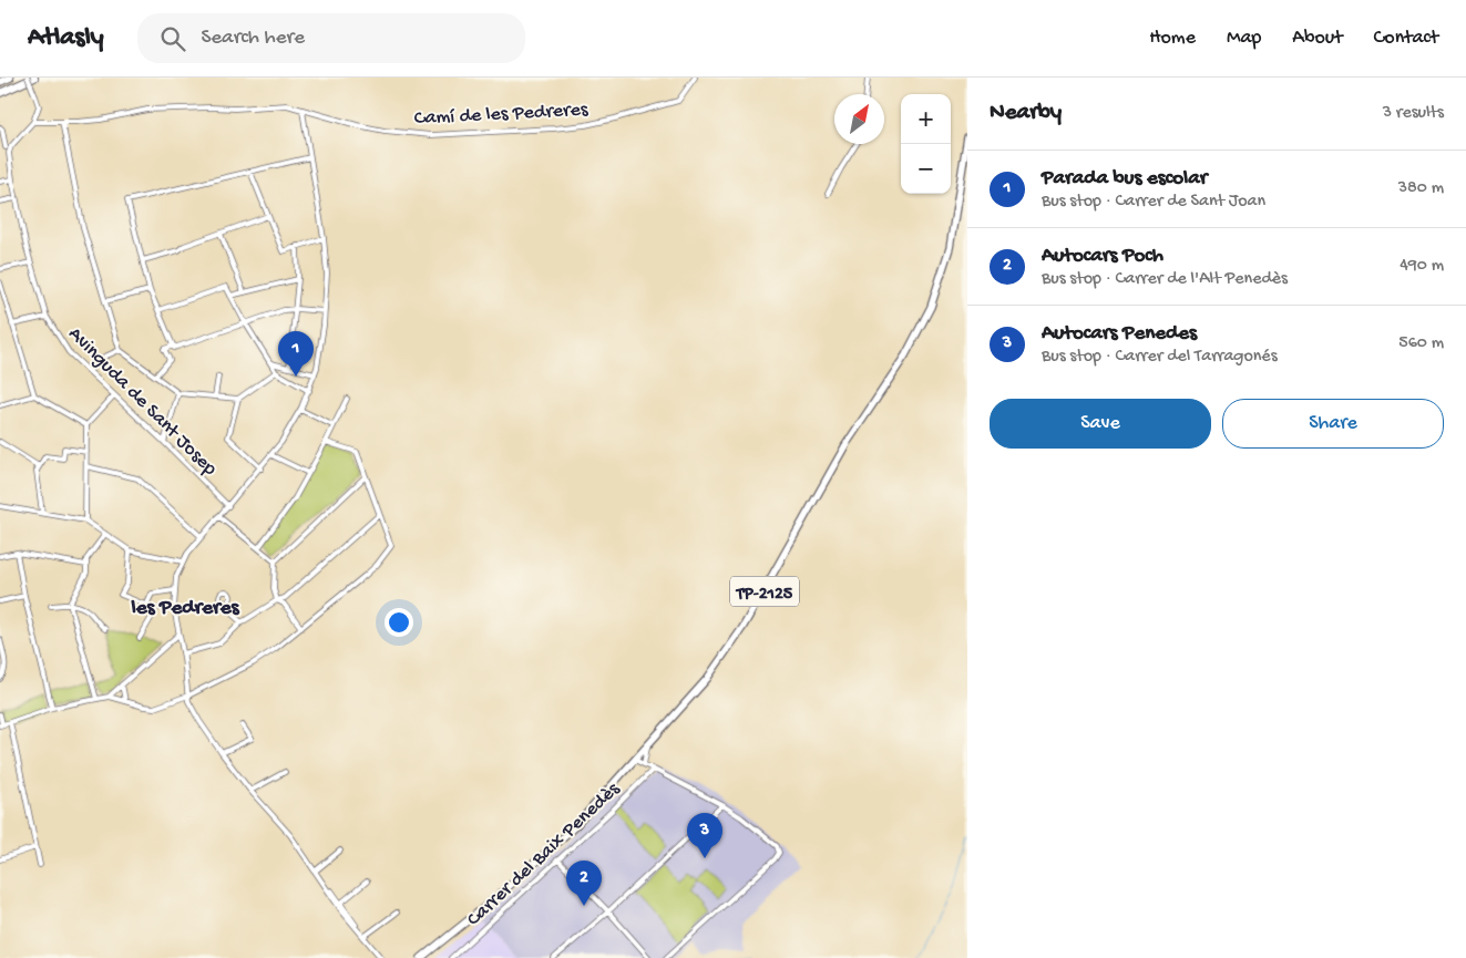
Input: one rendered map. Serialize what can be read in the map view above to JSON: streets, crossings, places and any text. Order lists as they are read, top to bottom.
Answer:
{
  "streets": {
    "main road": ["TP-2125"],
    "street": ["Camí de les Pedreres", "Avinguda de Sant Josep", "Carrer del Baix Penedès"]
  },
  "districts": ["les Pedreres"],
  "north": "top right",
  "page": {
    "header": "Atlasly",
    "search": "Search here",
    "nav": [
      "Home",
      "Map",
      "About",
      "Contact"
    ],
    "heading": ["Nearby", "3 results"],
    "map_buttons": ["+", "−"],
    "list": [
      {
        "mark": "1",
        "name": "Parada bus escolar",
        "note": "Bus stop · Carrer de Sant Joan",
        "value": "380 m"
      },
      {
        "mark": "2",
        "name": "Autocars Poch",
        "note": "Bus stop · Carrer de l'Alt Penedès",
        "value": "490 m"
      },
      {
        "mark": "3",
        "name": "Autocars Penedes",
        "note": "Bus stop · Carrer del Tarragonés",
        "value": "560 m"
      }
    ],
    "pins": ["1", "3", "2"],
    "buttons": ["Save", "Share"]
  }
}
